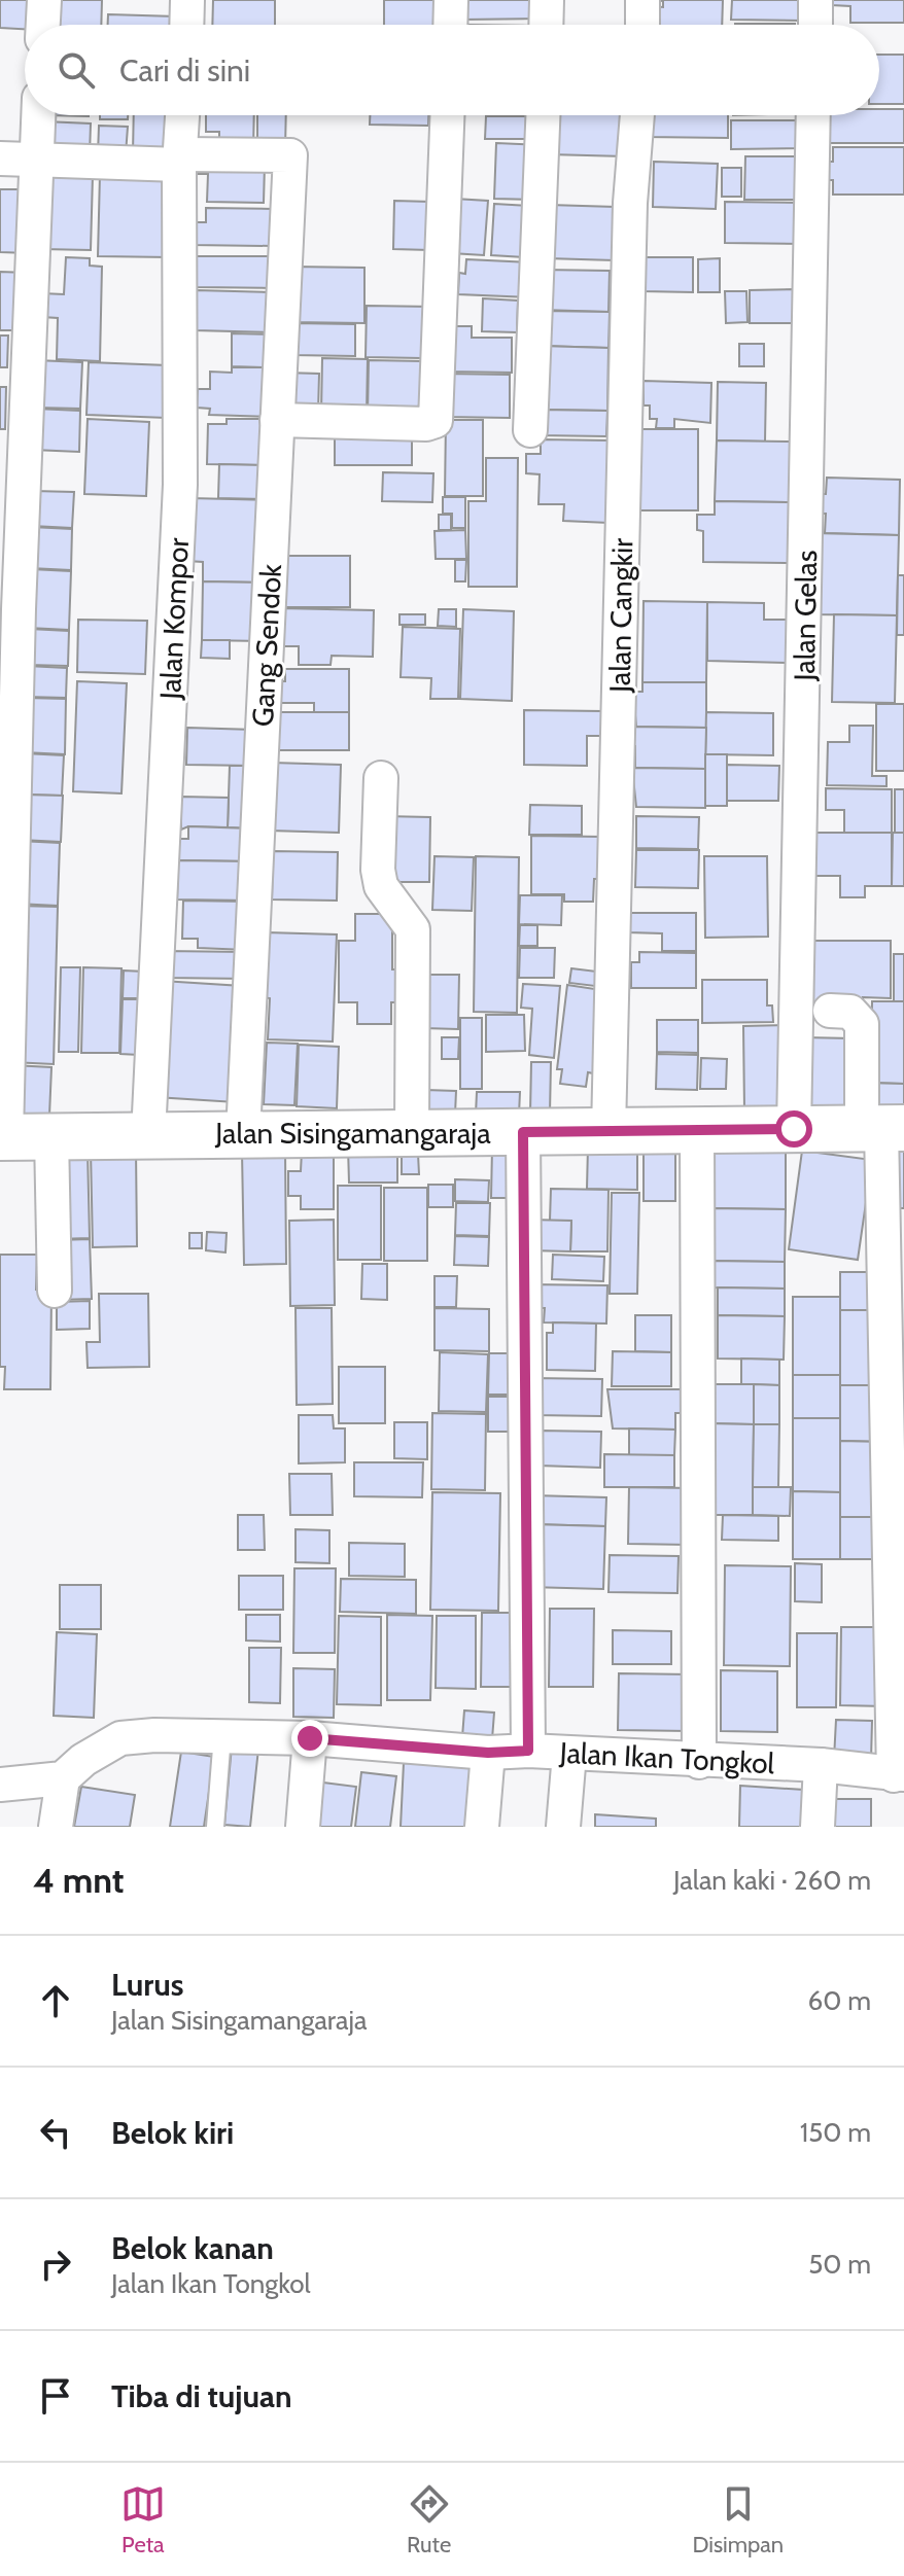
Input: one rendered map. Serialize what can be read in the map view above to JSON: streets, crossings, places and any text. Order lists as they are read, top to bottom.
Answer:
{
  "streets": {
    "street": [
      "Jalan Cangkir",
      "Jalan Gelas",
      "Jalan Kompor",
      "Gang Sendok",
      "Jalan Sisingamangaraja",
      "Jalan Ikan Tongkol"
    ]
  },
  "crossings": [
    ["Jalan Cangkir", "Jalan Sisingamangaraja"],
    ["Jalan Gelas", "Jalan Sisingamangaraja"],
    ["Jalan Kompor", "Gang Sendok"],
    ["Jalan Kompor", "Jalan Sisingamangaraja"],
    ["Gang Sendok", "Jalan Sisingamangaraja"]
  ],
  "page": {
    "search": "Cari di sini",
    "heading": ["4 mnt", "Jalan kaki · 260 m"],
    "list": [
      ["Lurus", "Jalan Sisingamangaraja", "60 m"],
      ["Belok kiri", "150 m"],
      ["Belok kanan", "Jalan Ikan Tongkol", "50 m"],
      "Tiba di tujuan"
    ],
    "nav": ["Peta", "Rute", "Disimpan"]
  }
}
